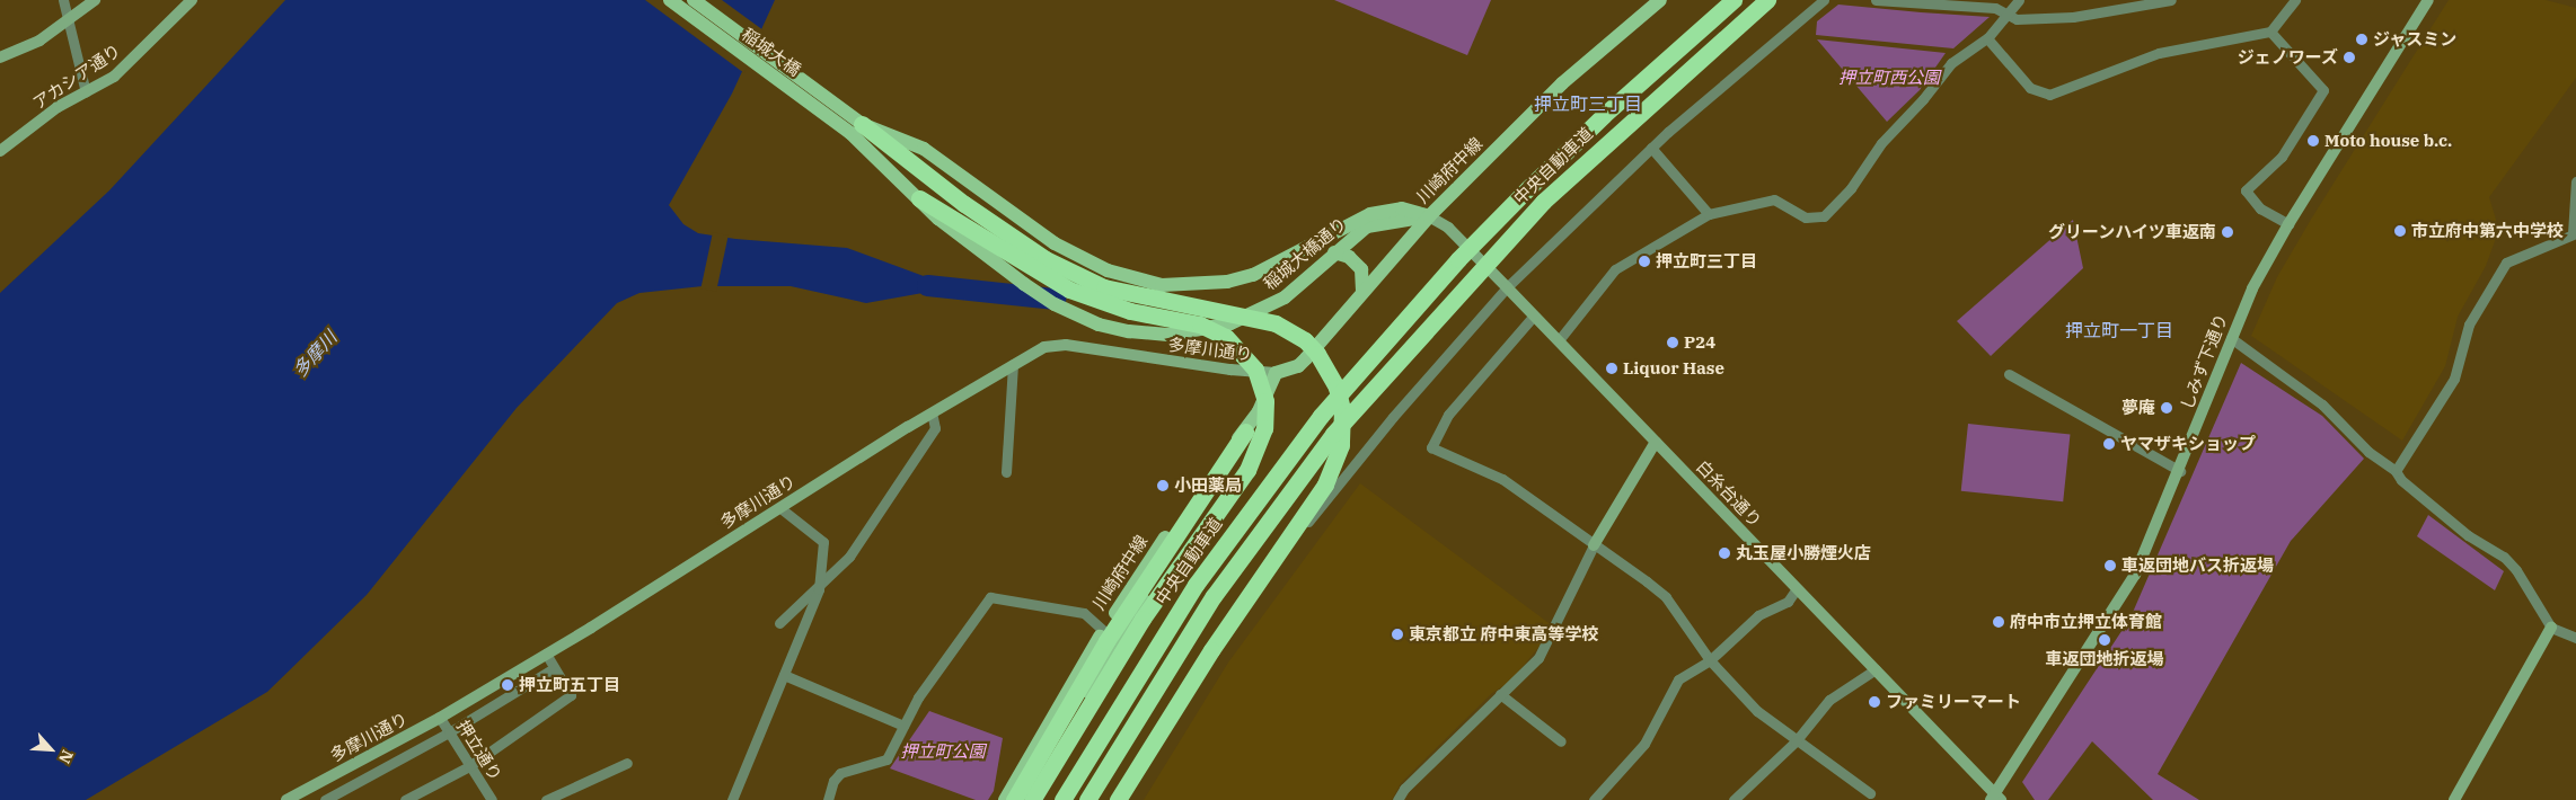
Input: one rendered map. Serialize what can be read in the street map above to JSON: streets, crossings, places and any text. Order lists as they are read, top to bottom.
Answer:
{
  "streets": {
    "highway": ["中央自動車道"],
    "main road": ["稲城大橋", "川崎府中線", "稲城大橋通り"],
    "street": [
      "アカシア通り",
      "多摩川通り",
      "しみず下通り",
      "白糸台通り",
      "押立通り"
    ]
  },
  "crossings": [
    ["稲城大橋", "稲城大橋通り"],
    ["川崎府中線", "稲城大橋通り"],
    ["川崎府中線", "多摩川通り"],
    ["川崎府中線", "白糸台通り"],
    ["稲城大橋通り", "白糸台通り"],
    ["多摩川通り", "押立通り"],
    ["しみず下通り", "白糸台通り"]
  ],
  "districts": ["押立町三丁目", "押立町一丁目"],
  "water": ["多摩川"],
  "parks": ["押立町西公園", "押立町公園"],
  "places": [
    "ジャスミン",
    "ジェノワーズ",
    "Moto house b.c.",
    "市立府中第六中学校",
    "グリーンハイツ車返南",
    "押立町三丁目",
    "P24",
    "Liquor Hase",
    "夢庵",
    "ヤマザキショップ",
    "小田薬局",
    "丸玉屋小勝煙火店",
    "車返団地バス折返場",
    "府中市立押立体育館",
    "東京都立 府中東高等学校",
    "車返団地折返場",
    "押立町五丁目",
    "ファミリーマート"
  ],
  "north": "bottom right"
}
